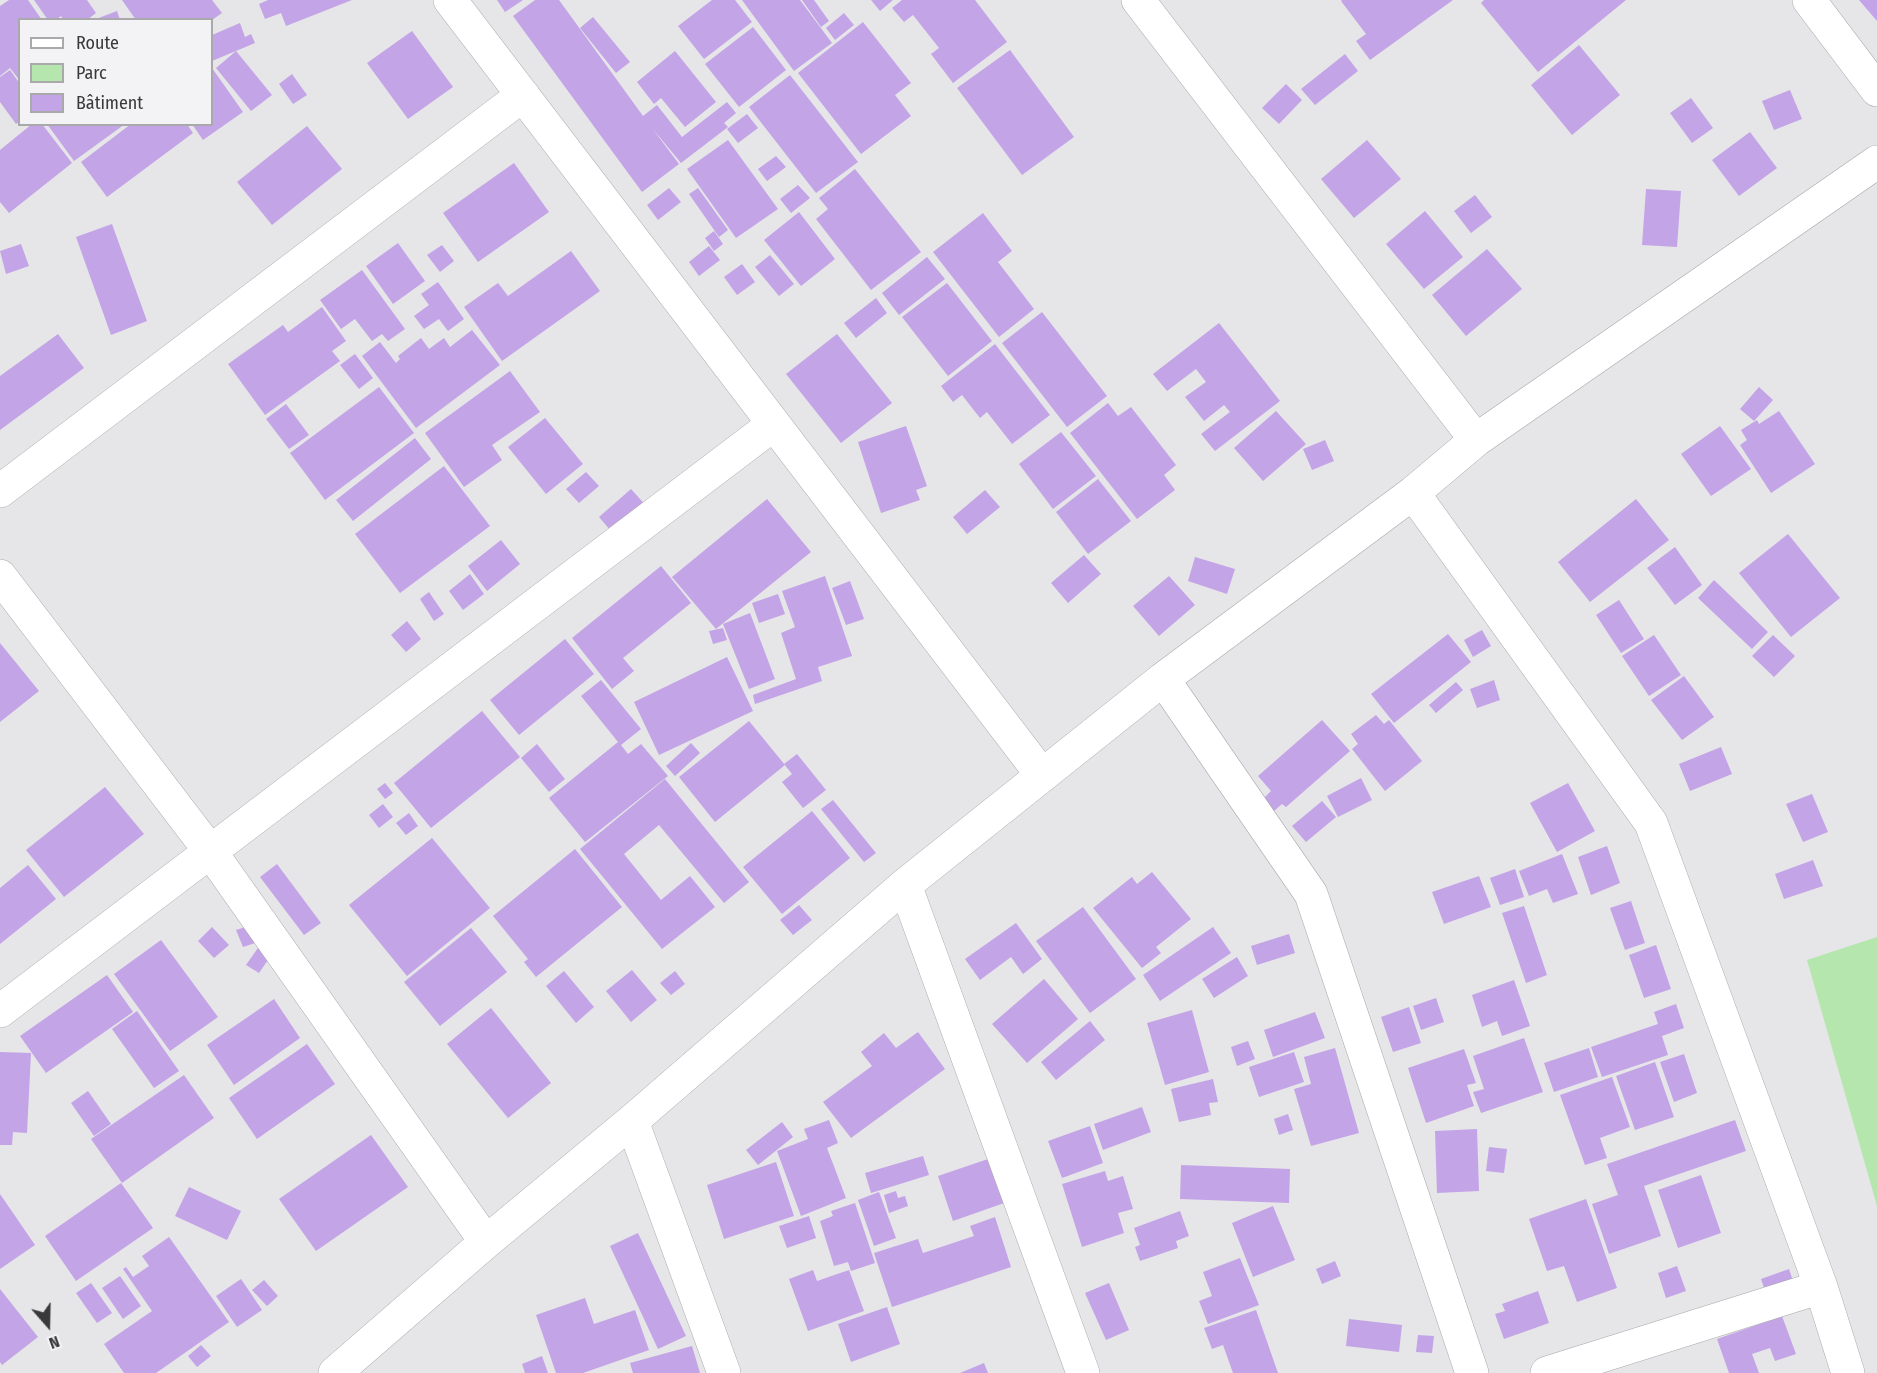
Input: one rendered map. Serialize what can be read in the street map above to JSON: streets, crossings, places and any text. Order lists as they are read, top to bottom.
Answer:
{
  "legend": ["Route", "Parc", "Bâtiment"],
  "north": "bottom"
}
